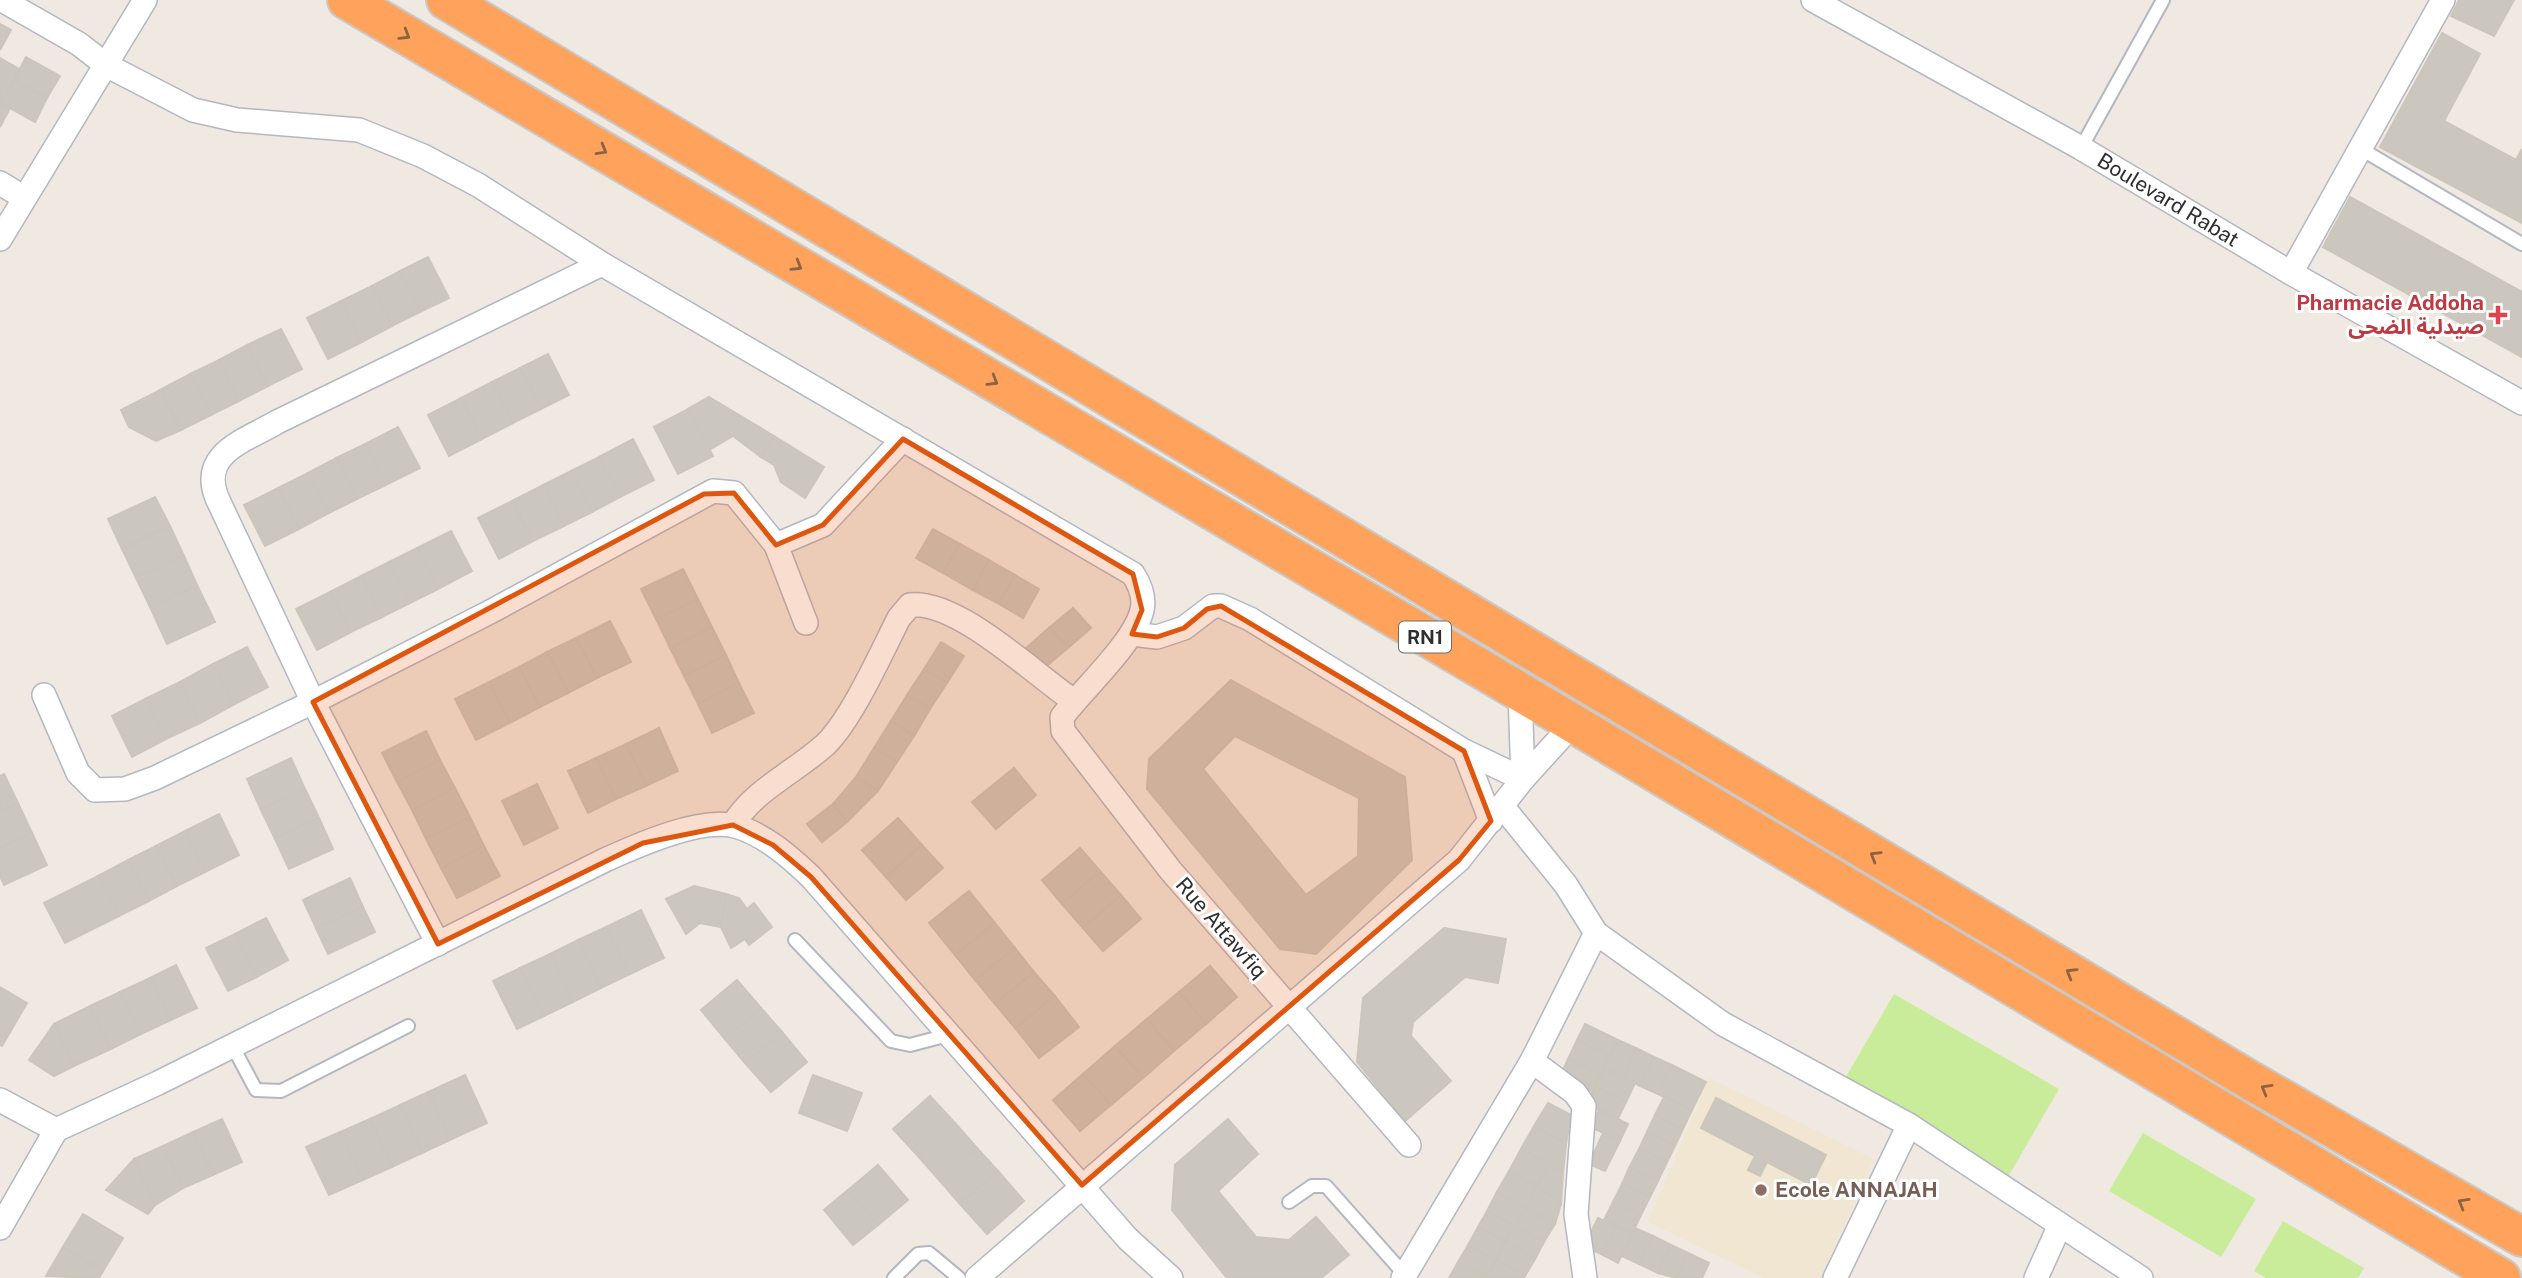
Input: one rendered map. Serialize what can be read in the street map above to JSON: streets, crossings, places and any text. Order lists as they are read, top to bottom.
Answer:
{
  "streets": {
    "highway": ["RN1"],
    "street": ["Boulevard Rabat", "Rue Attawfiq"]
  },
  "places": {
    "health": ["Pharmacie Addoha صيدلية الضحى"],
    "other": ["Ecole ANNAJAH"]
  }
}
